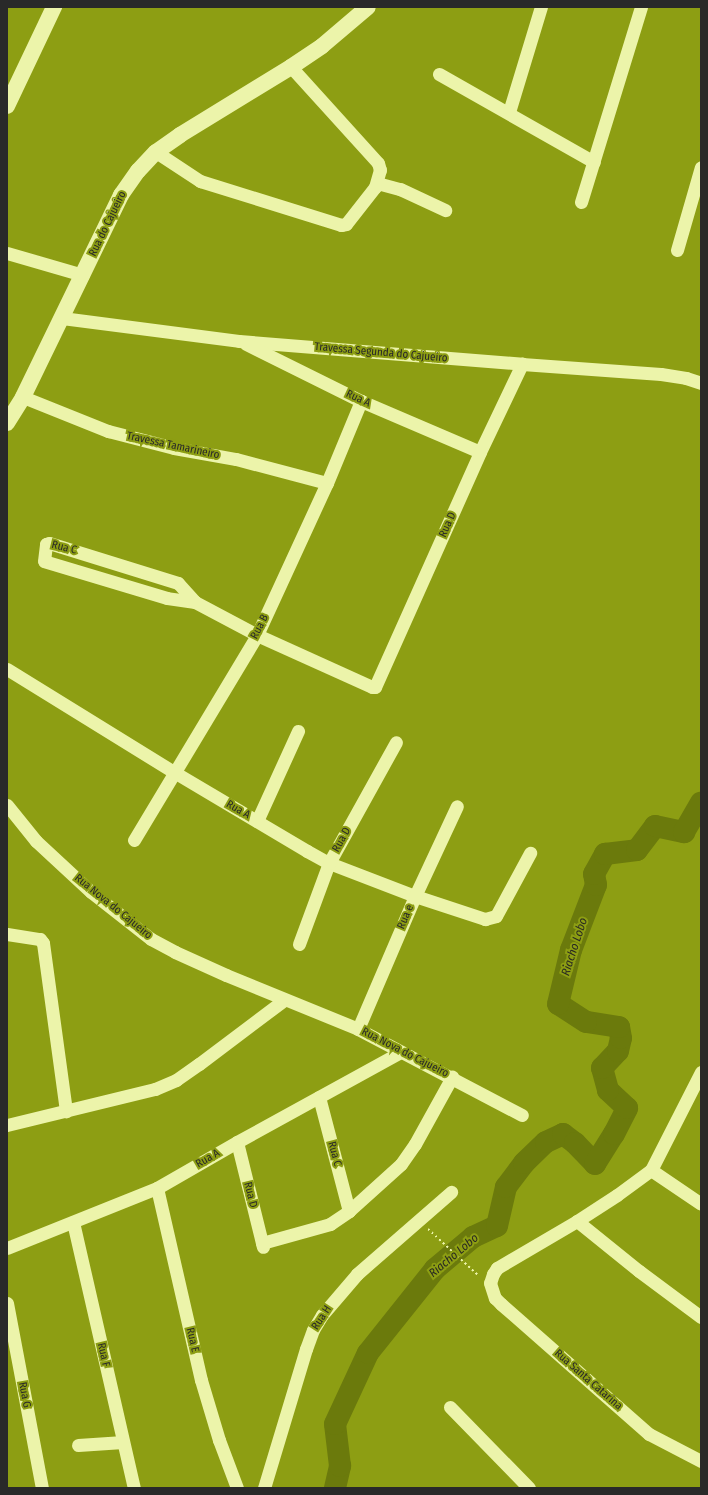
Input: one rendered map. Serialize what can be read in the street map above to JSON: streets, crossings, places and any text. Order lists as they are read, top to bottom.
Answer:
{
  "streets": {
    "street": [
      "Rua do Cajueiro",
      "Travessa Segunda do Cajueiro",
      "Rua A",
      "Travessa Tamarineiro",
      "Rua D",
      "Rua C",
      "Rua B",
      "Rua Nova do Cajueiro",
      "Rua e",
      "Rua H",
      "Rua E",
      "Rua F",
      "Rua Santa Catarina",
      "Rua G"
    ]
  },
  "crossings": [
    ["Rua do Cajueiro", "Travessa Segunda do Cajueiro"],
    ["Rua do Cajueiro", "Travessa Tamarineiro"],
    ["Travessa Segunda do Cajueiro", "Rua A"],
    ["Travessa Segunda do Cajueiro", "Rua D"],
    ["Rua A", "Rua D"],
    ["Rua A", "Rua C"],
    ["Rua A", "Rua B"],
    ["Rua A", "Rua Nova do Cajueiro"],
    ["Rua A", "Rua e"],
    ["Rua A", "Rua E"],
    ["Rua A", "Rua F"],
    ["Travessa Tamarineiro", "Rua B"],
    ["Rua D", "Rua C"],
    ["Rua C", "Rua B"],
    ["Rua Nova do Cajueiro", "Rua e"]
  ],
  "water": ["Riacho Lobo"]
}
